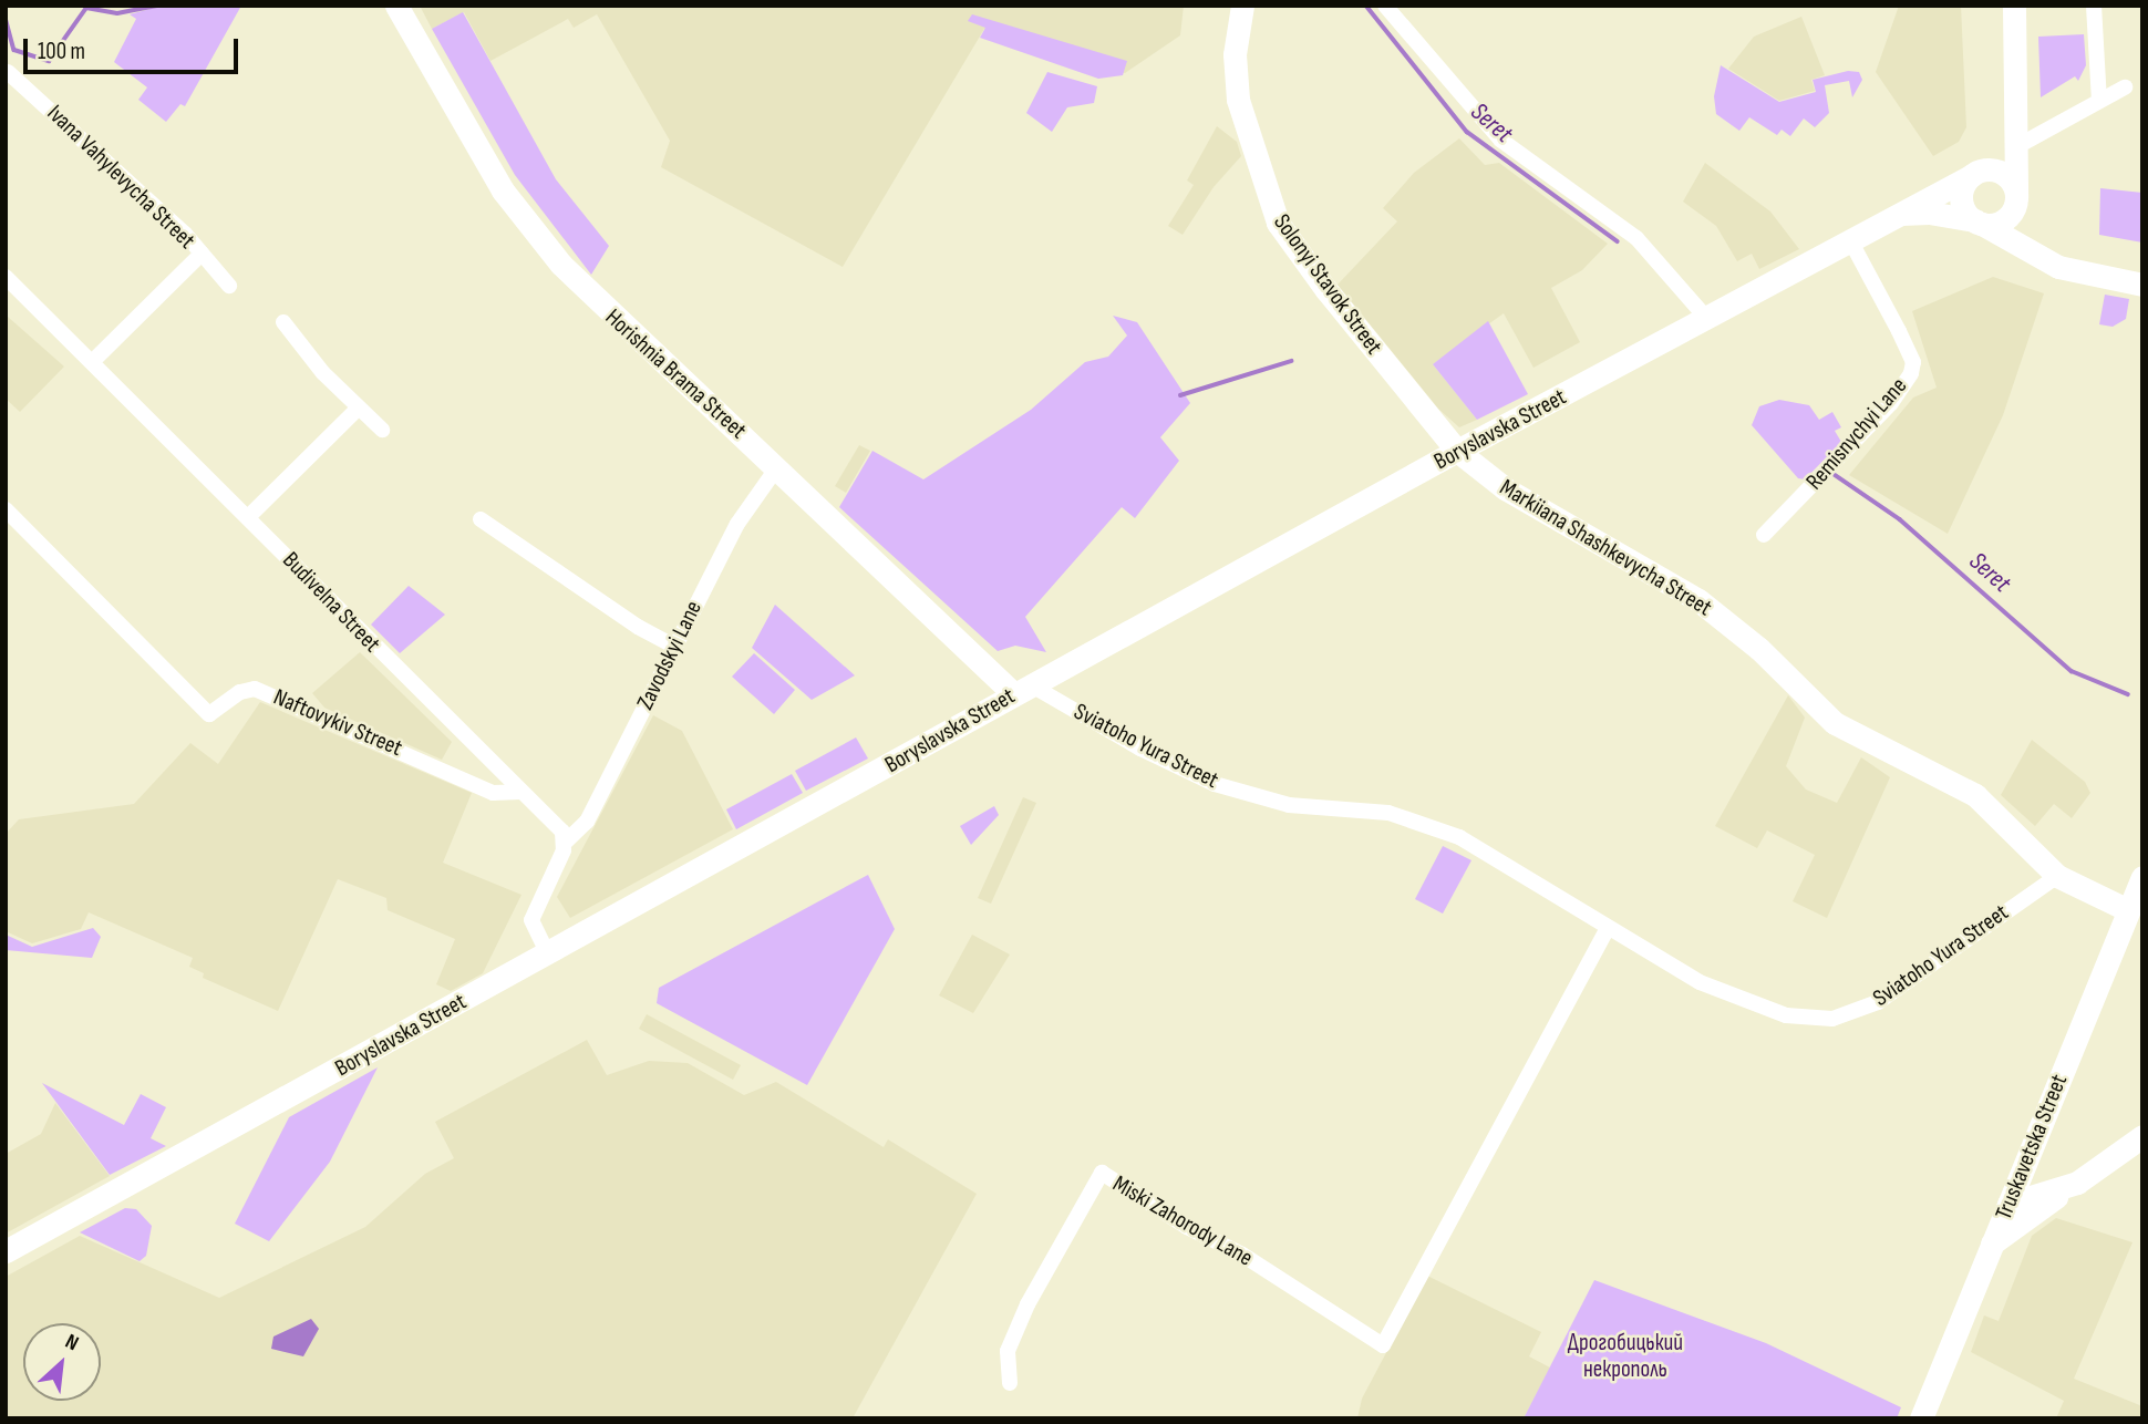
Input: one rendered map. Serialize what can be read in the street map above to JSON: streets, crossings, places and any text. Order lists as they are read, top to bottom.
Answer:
{
  "streets": {
    "street": [
      "Ivana Vahylevycha Street",
      "Solonyi Stavok Street",
      "Horishnia Brama Street",
      "Boryslavska Street",
      "Remisnychyi Lane",
      "Markiiana Shashkevycha Street",
      "Budivelna Street",
      "Zavodskyi Lane",
      "Naftovykiv Street",
      "Sviatoho Yura Street",
      "Truskavetska Street",
      "Miski Zahorody Lane"
    ]
  },
  "crossings": [
    ["Solonyi Stavok Street", "Boryslavska Street"],
    ["Solonyi Stavok Street", "Markiiana Shashkevycha Street"],
    ["Horishnia Brama Street", "Boryslavska Street"],
    ["Horishnia Brama Street", "Zavodskyi Lane"],
    ["Horishnia Brama Street", "Sviatoho Yura Street"],
    ["Boryslavska Street", "Remisnychyi Lane"],
    ["Boryslavska Street", "Markiiana Shashkevycha Street"],
    ["Boryslavska Street", "Sviatoho Yura Street"],
    ["Markiiana Shashkevycha Street", "Sviatoho Yura Street"],
    ["Markiiana Shashkevycha Street", "Truskavetska Street"],
    ["Budivelna Street", "Zavodskyi Lane"],
    ["Budivelna Street", "Naftovykiv Street"],
    ["Sviatoho Yura Street", "Miski Zahorody Lane"]
  ],
  "water": ["Seret"],
  "parks": ["Дрогобицький некрополь"],
  "scale_bar": "100 m",
  "north": "top right"
}
